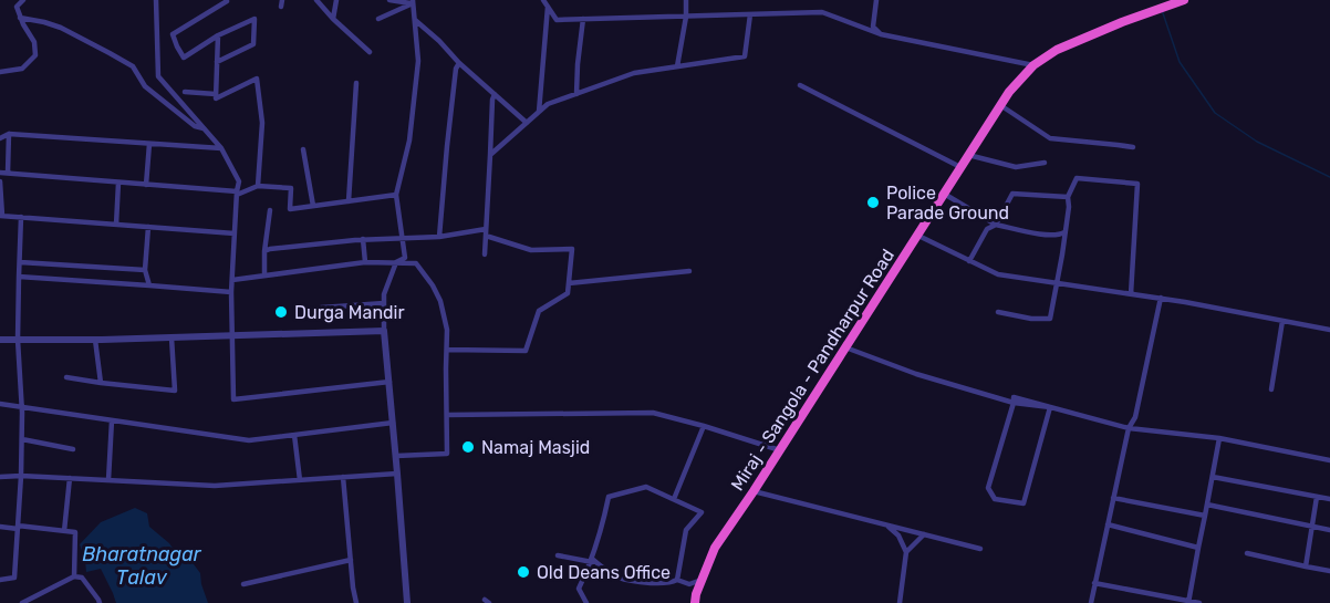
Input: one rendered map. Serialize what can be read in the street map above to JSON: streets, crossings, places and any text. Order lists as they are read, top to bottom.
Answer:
{
  "streets": {
    "highway": ["Miraj - Sangola - Pandharpur Road"]
  },
  "water": ["Bharatnagar Talav"],
  "places": [
    "Police Parade Ground",
    "Durga Mandir",
    "Namaj Masjid",
    "Old Deans Office"
  ]
}
